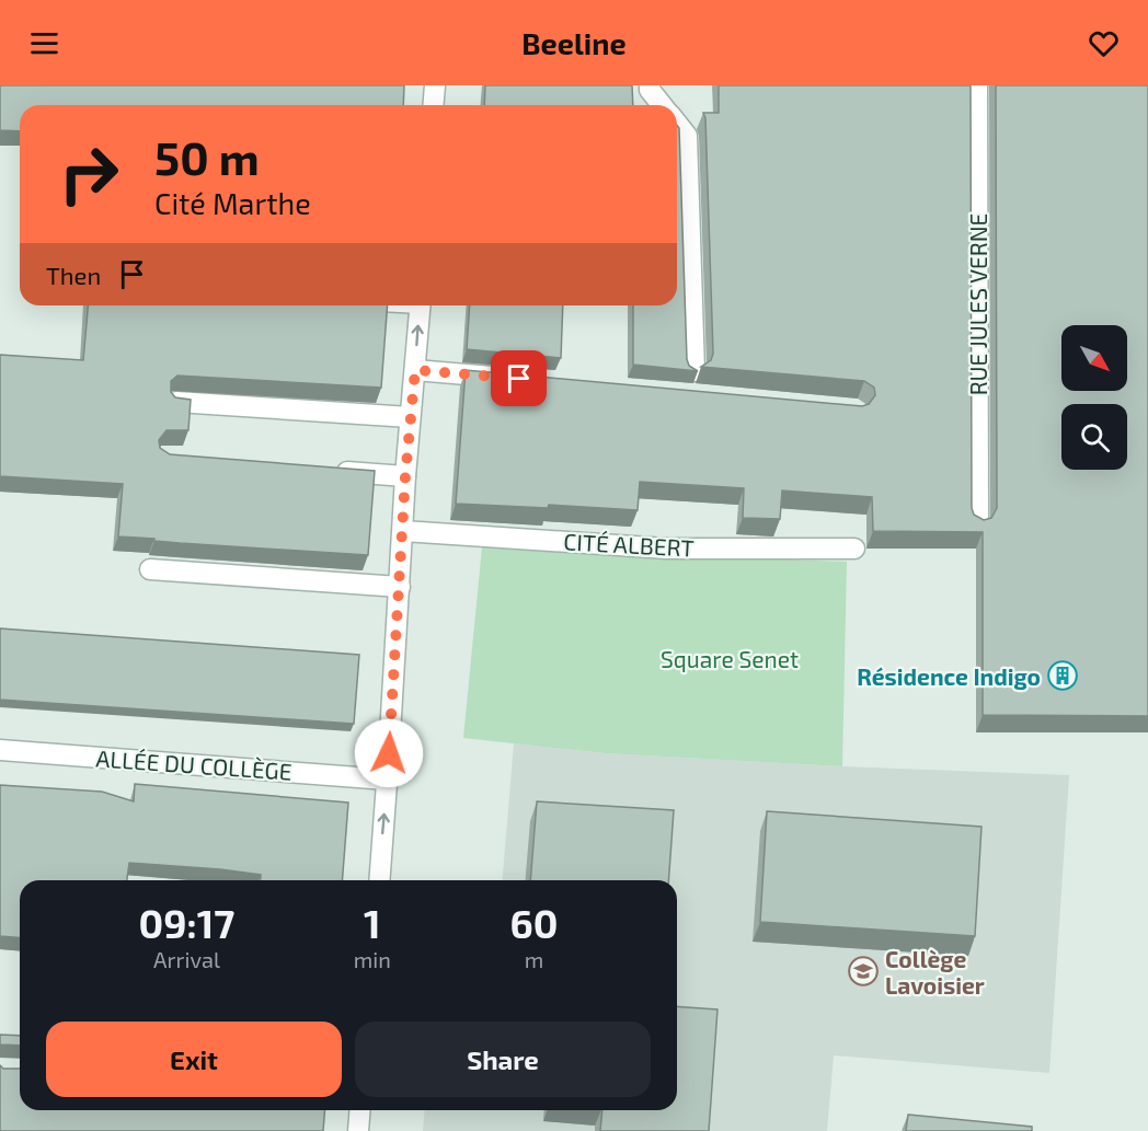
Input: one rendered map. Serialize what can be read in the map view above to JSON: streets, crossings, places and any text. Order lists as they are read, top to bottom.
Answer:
{
  "streets": {
    "street": ["RUE JULES VERNE", "CITÉ ALBERT", "ALLÉE DU COLLÈGE"]
  },
  "parks": ["Square Senet"],
  "places": {
    "building": ["Résidence Indigo"],
    "school or university": ["Collège Lavoisier"]
  },
  "north": "bottom right",
  "page": {
    "header": "Beeline",
    "turn": ["50 m", "Cité Marthe"],
    "then": "Then",
    "eta": [
      "09:17",
      "Arrival",
      "1",
      "min",
      "60",
      "m"
    ],
    "buttons": ["Exit", "Share"]
  }
}
